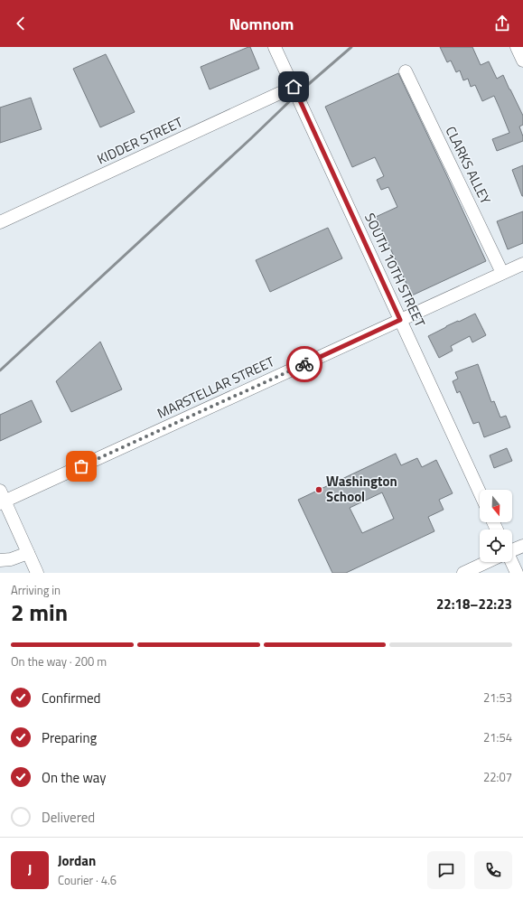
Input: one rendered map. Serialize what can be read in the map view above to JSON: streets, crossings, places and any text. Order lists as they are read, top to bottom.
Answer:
{
  "streets": {
    "street": [
      "KIDDER STREET",
      "CLARKS ALLEY",
      "SOUTH 10TH STREET",
      "MARSTELLAR STREET"
    ]
  },
  "crossings": [
    ["KIDDER STREET", "SOUTH 10TH STREET"],
    ["CLARKS ALLEY", "MARSTELLAR STREET"],
    ["SOUTH 10TH STREET", "MARSTELLAR STREET"]
  ],
  "places": ["Washington School"],
  "north": "bottom",
  "page": {
    "header": "Nomnom",
    "heading": ["2 min", "Arriving in", "22:18–22:23"],
    "panel": ["Jordan", "Courier · 4.6"],
    "bar": "On the way · 200 m",
    "list": [
      ["Confirmed", "21:53"],
      ["Preparing", "21:54"],
      ["On the way", "22:07"],
      "Delivered"
    ],
    "round": "J"
  }
}
